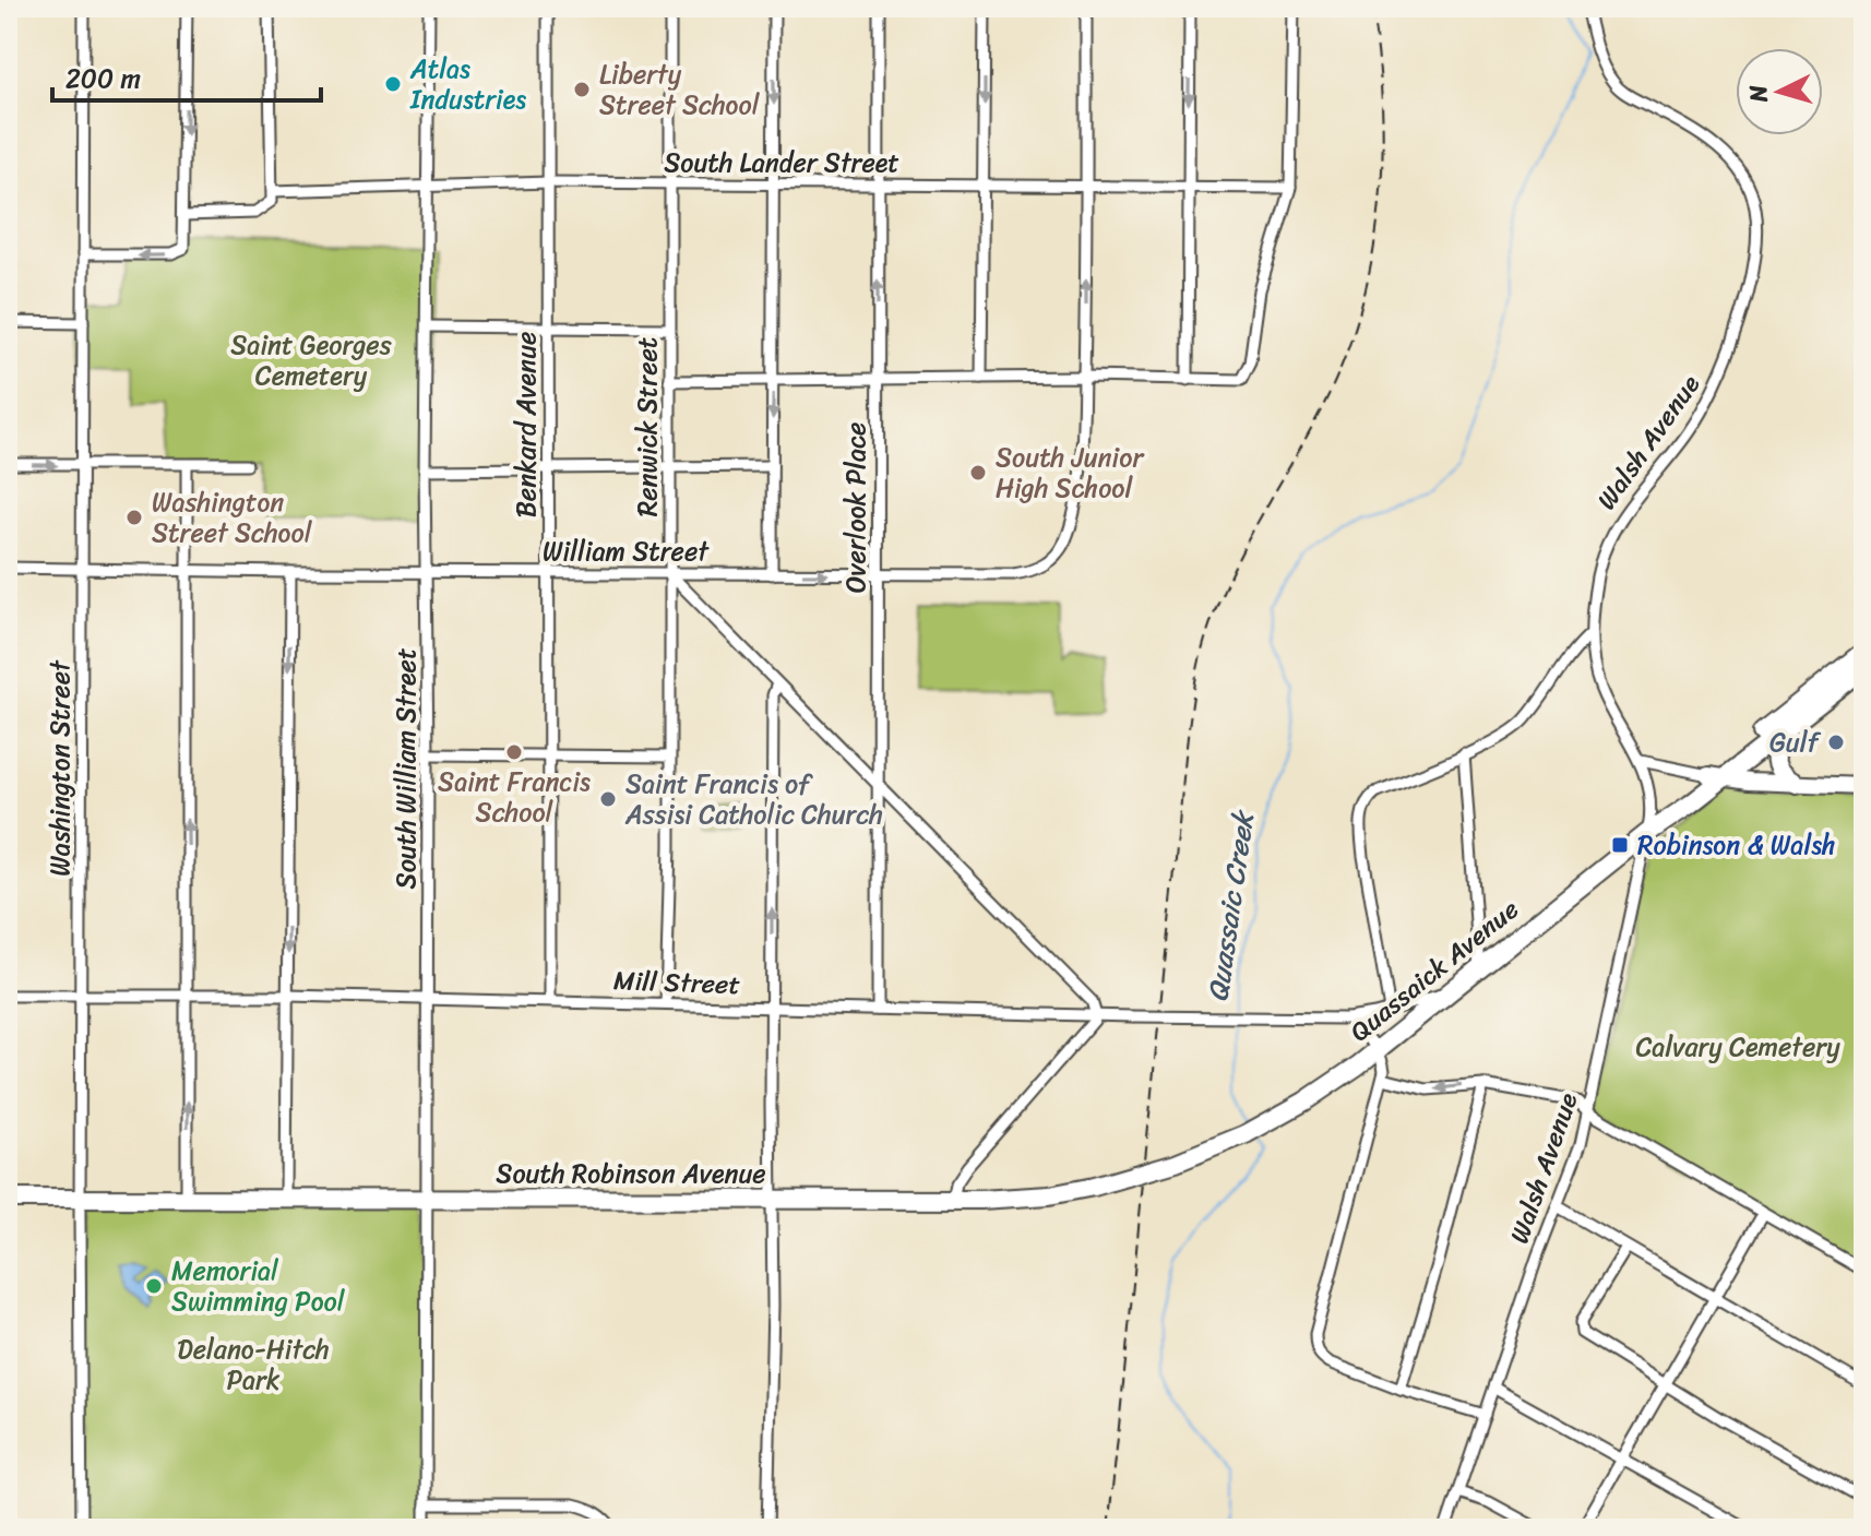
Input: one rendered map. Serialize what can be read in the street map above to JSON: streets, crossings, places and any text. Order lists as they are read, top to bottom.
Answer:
{
  "streets": {
    "highway": ["Quassaick Avenue", "South Robinson Avenue"],
    "street": [
      "South Lander Street",
      "Benkard Avenue",
      "Renwick Street",
      "Walsh Avenue",
      "Overlook Place",
      "William Street",
      "Washington Street",
      "South William Street",
      "Mill Street"
    ]
  },
  "crossings": [
    ["South Lander Street", "Benkard Avenue"],
    ["South Lander Street", "Renwick Street"],
    ["South Lander Street", "Overlook Place"],
    ["South Lander Street", "South William Street"],
    ["Benkard Avenue", "William Street"],
    ["Benkard Avenue", "Mill Street"],
    ["Renwick Street", "William Street"],
    ["Renwick Street", "Mill Street"],
    ["Walsh Avenue", "Quassaick Avenue"],
    ["Overlook Place", "William Street"],
    ["Overlook Place", "Mill Street"],
    ["William Street", "Washington Street"],
    ["William Street", "South William Street"],
    ["Washington Street", "Mill Street"],
    ["Washington Street", "South Robinson Avenue"],
    ["South William Street", "Mill Street"],
    ["South William Street", "South Robinson Avenue"],
    ["Quassaick Avenue", "Mill Street"],
    ["Quassaick Avenue", "South Robinson Avenue"]
  ],
  "water": ["Quassaic Creek"],
  "parks": ["Saint Georges Cemetery", "Calvary Cemetery", "Delano-Hitch Park"],
  "places": {
    "other": [
      "Atlas Industries",
      "Liberty Street School",
      "South Junior High School",
      "Washington Street School",
      "Gulf",
      "Saint Francis School",
      "Saint Francis of Assisi Catholic Church",
      "Memorial Swimming Pool"
    ],
    "transit": ["Robinson & Walsh"]
  },
  "scale_bar": "200 m",
  "north": "left"
}
